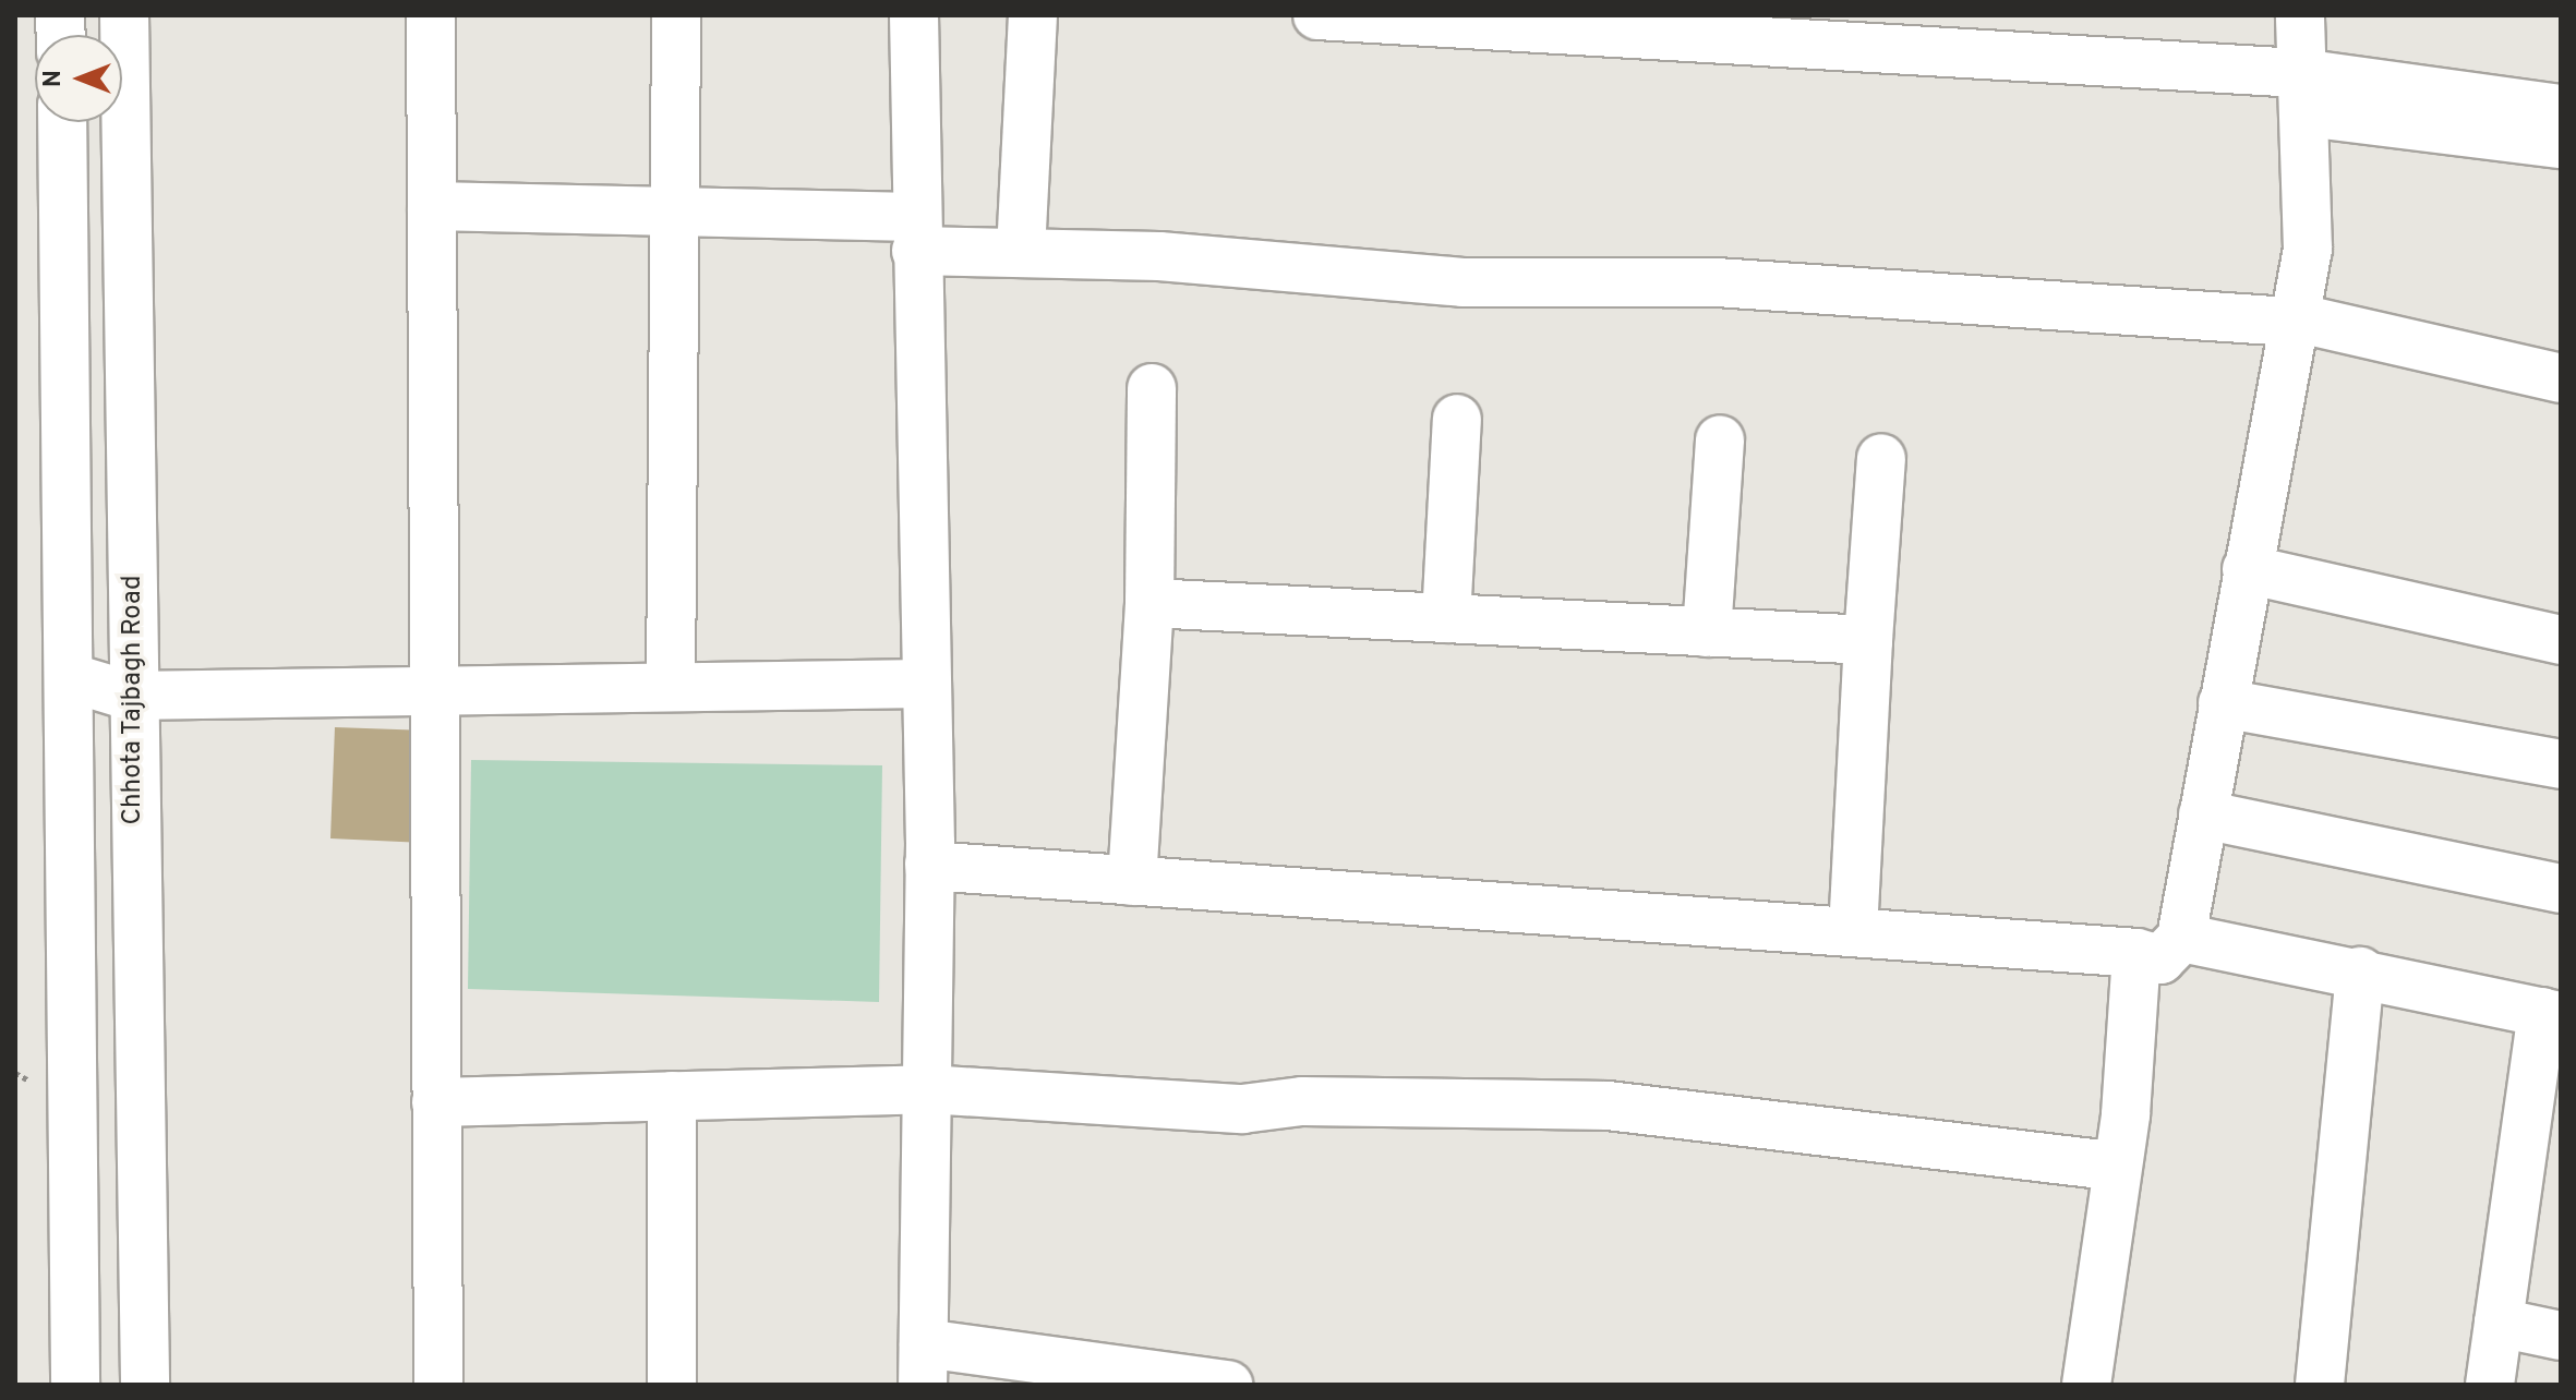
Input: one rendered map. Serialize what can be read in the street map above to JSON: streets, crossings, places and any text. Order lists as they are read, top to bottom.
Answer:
{
  "streets": {
    "street": ["Chhota Tajbagh Road"]
  },
  "north": "left"
}
